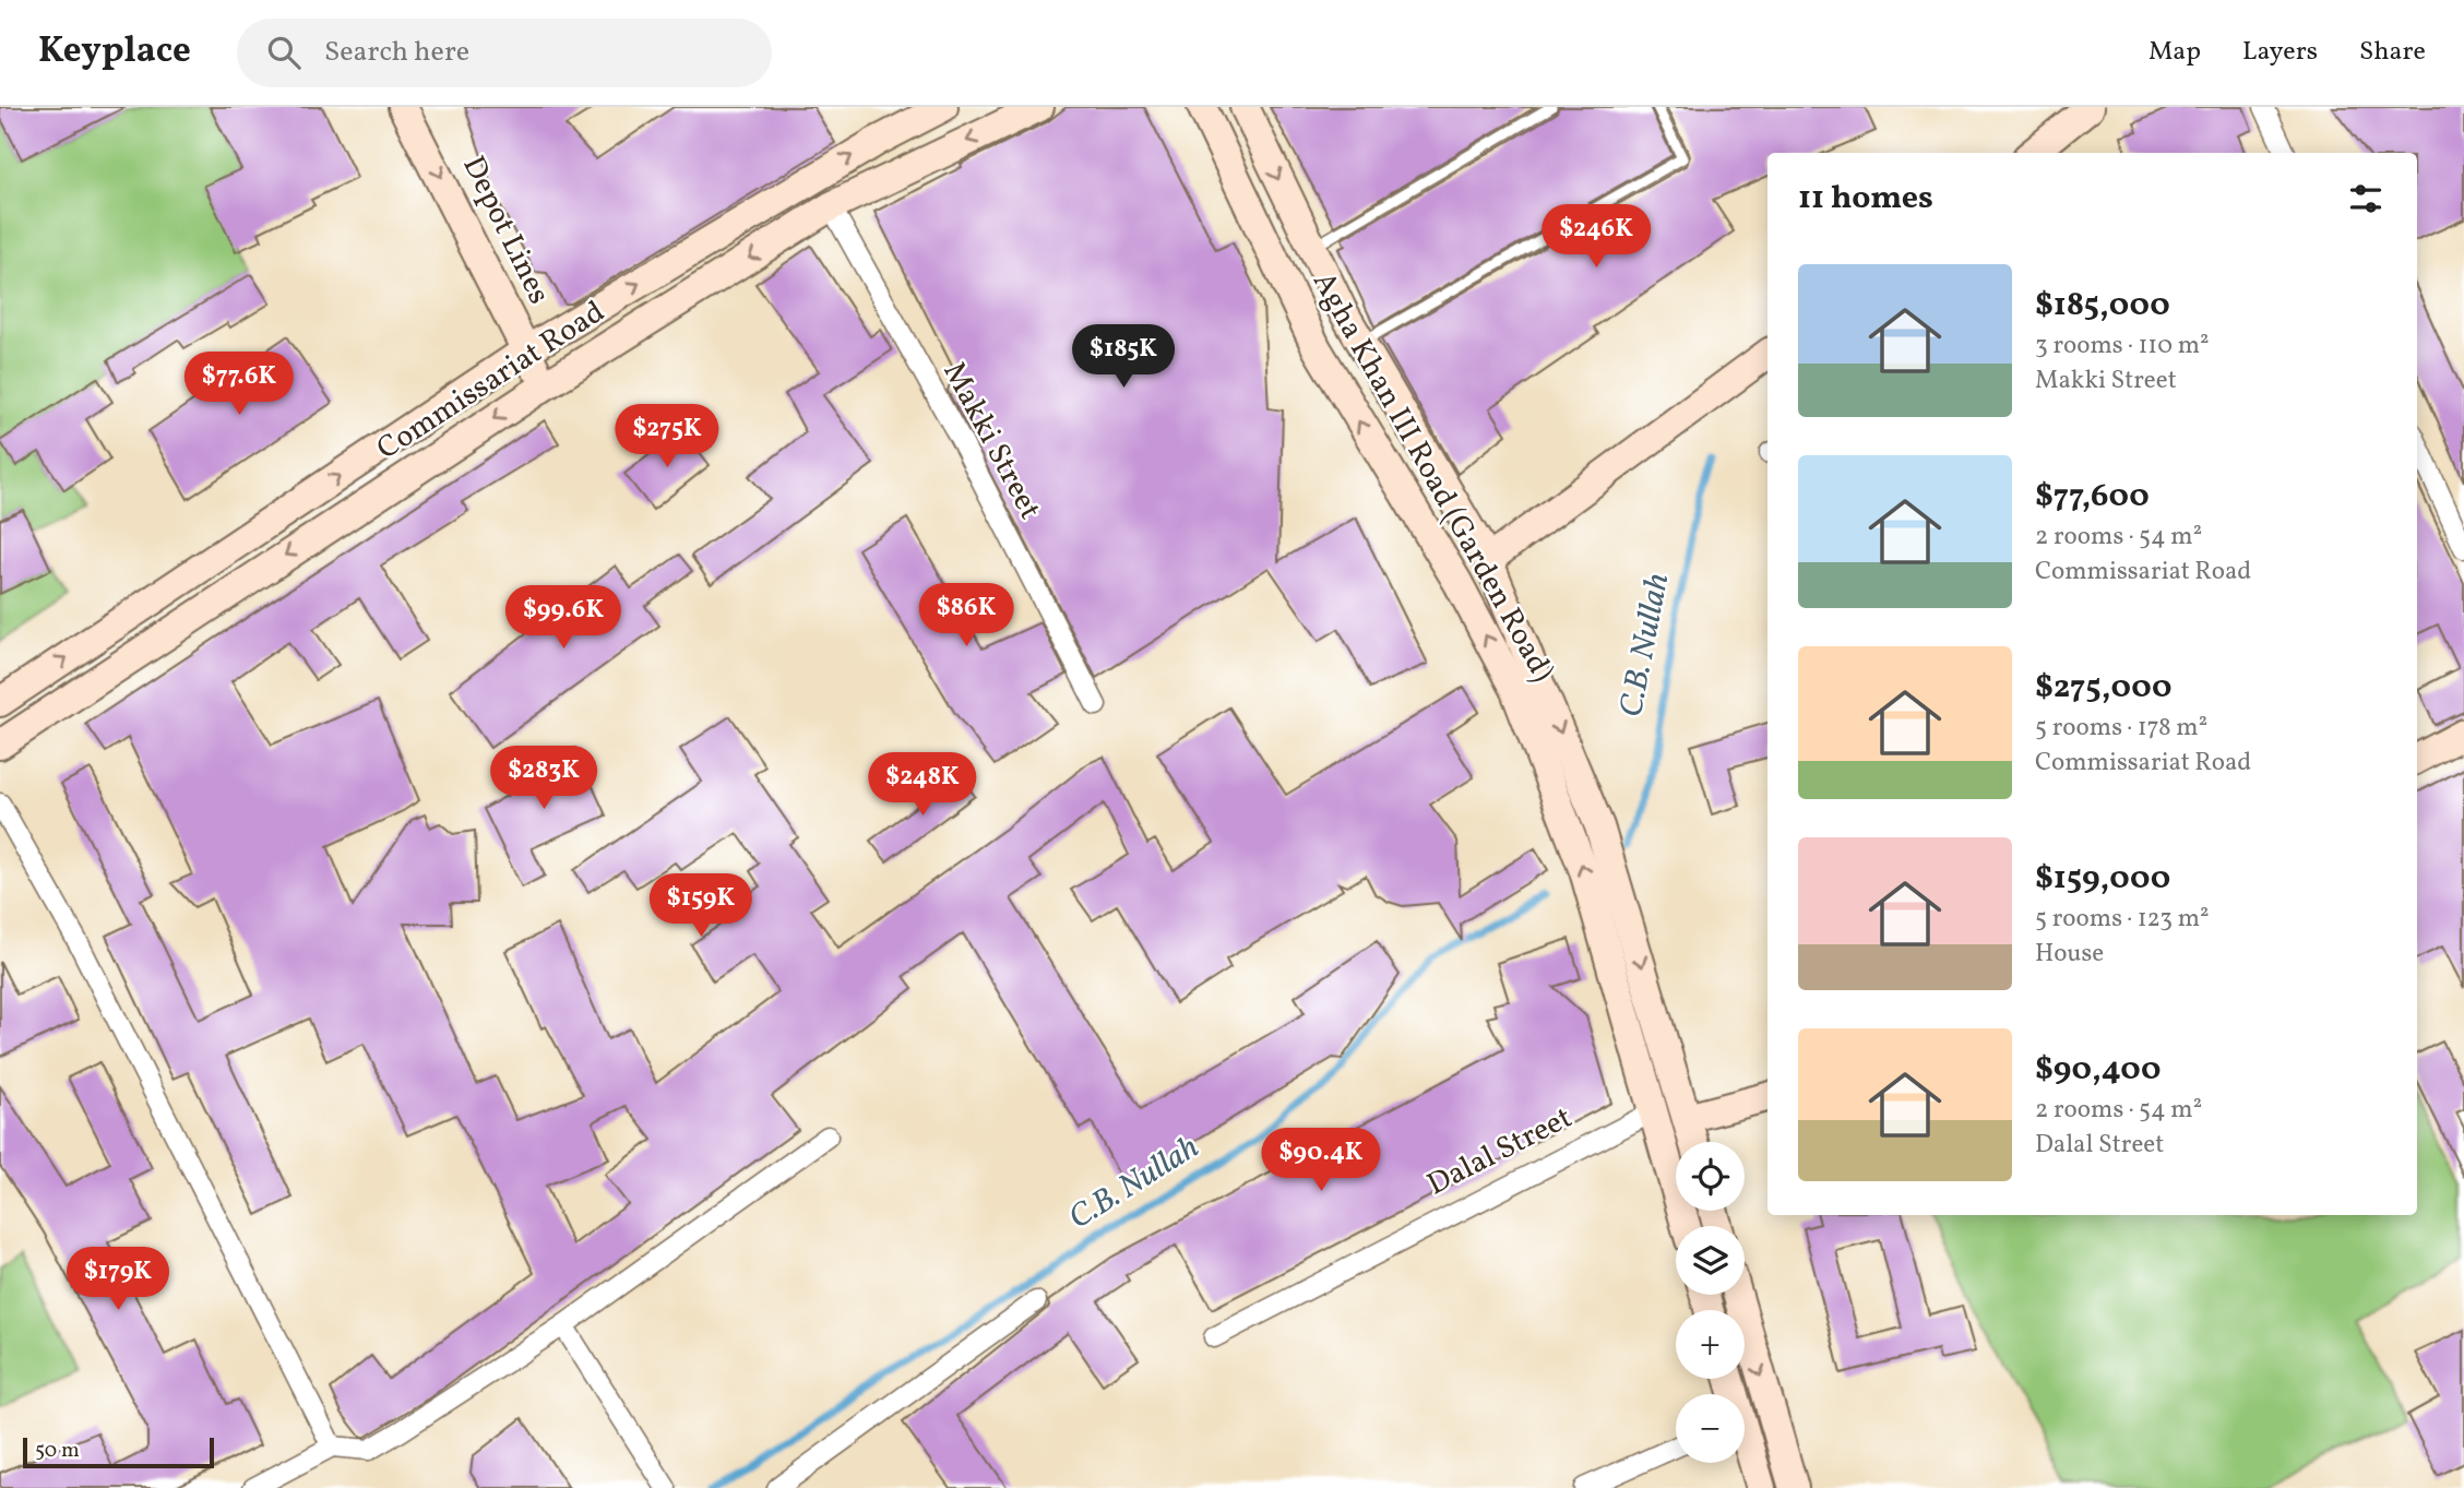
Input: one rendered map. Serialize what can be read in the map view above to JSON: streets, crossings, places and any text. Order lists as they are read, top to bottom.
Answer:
{
  "streets": {
    "street": [
      "Depot Lines",
      "Commissariat Road",
      "Makki Street",
      "Agha Khan III Road (Garden Road)",
      "Dalal Street"
    ]
  },
  "crossings": [
    ["Depot Lines", "Commissariat Road"],
    ["Commissariat Road", "Makki Street"],
    ["Agha Khan III Road (Garden Road)", "Dalal Street"]
  ],
  "one_way": ["Depot Lines"],
  "water": ["C.B. Nullah"],
  "scale_bar": "50 m",
  "page": {
    "header": "Keyplace",
    "search": "Search here",
    "nav": ["Map", "Layers", "Share"],
    "heading": "11 homes",
    "price": [
      "$246K",
      "$185K",
      "$77.6K",
      "$275K",
      "$86K",
      "$99.6K",
      "$283K",
      "$248K",
      "$159K",
      "$90.4K",
      "$179K"
    ],
    "list": [
      {
        "name": "$185,000",
        "note": "3 rooms · 110 m² · Makki Street"
      },
      {
        "name": "$77,600",
        "note": "2 rooms · 54 m² · Commissariat Road"
      },
      {
        "name": "$275,000",
        "note": "5 rooms · 178 m² · Commissariat Road"
      },
      {
        "name": "$159,000",
        "note": "5 rooms · 123 m² · House"
      },
      {
        "name": "$90,400",
        "note": "2 rooms · 54 m² · Dalal Street"
      }
    ],
    "map_buttons": ["+", "−"],
    "scale": "50 m"
  }
}
